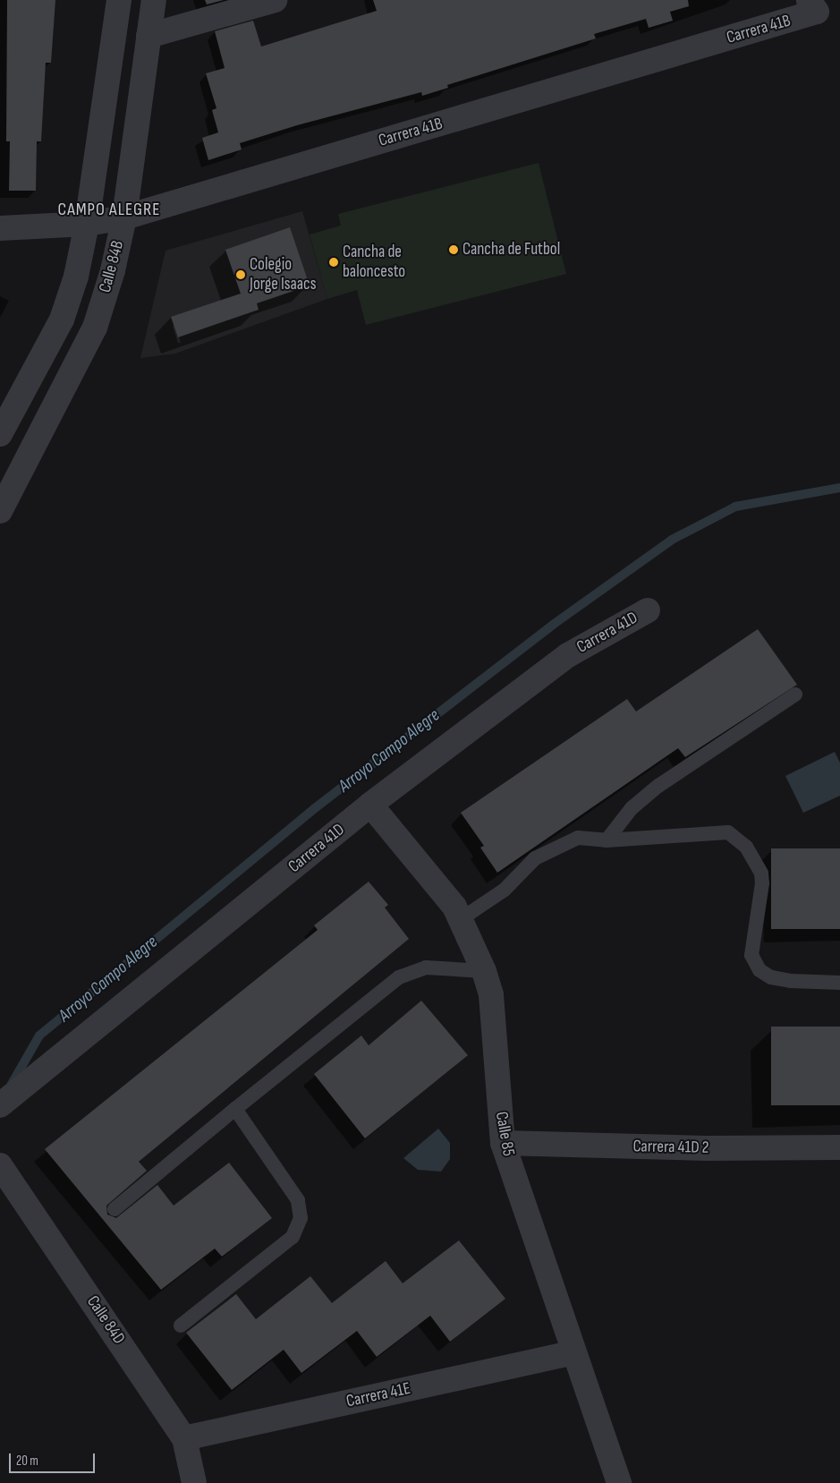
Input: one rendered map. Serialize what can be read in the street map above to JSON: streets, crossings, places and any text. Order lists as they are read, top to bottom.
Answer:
{
  "streets": {
    "street": [
      "Carrera 41B",
      "Calle 84B",
      "Carrera 41D",
      "Calle 85",
      "Carrera 41D 2",
      "Calle 84D",
      "Carrera 41E"
    ]
  },
  "crossings": [
    ["Carrera 41B", "Calle 84B"],
    ["Carrera 41D", "Calle 85"],
    ["Calle 85", "Carrera 41D 2"],
    ["Calle 85", "Carrera 41E"],
    ["Calle 84D", "Carrera 41E"]
  ],
  "districts": ["CAMPO ALEGRE"],
  "water": ["Arroyo Campo Alegre"],
  "places": ["Cancha de Futbol", "Cancha de baloncesto", "Colegio Jorge Isaacs"],
  "scale_bar": "20 m"
}
